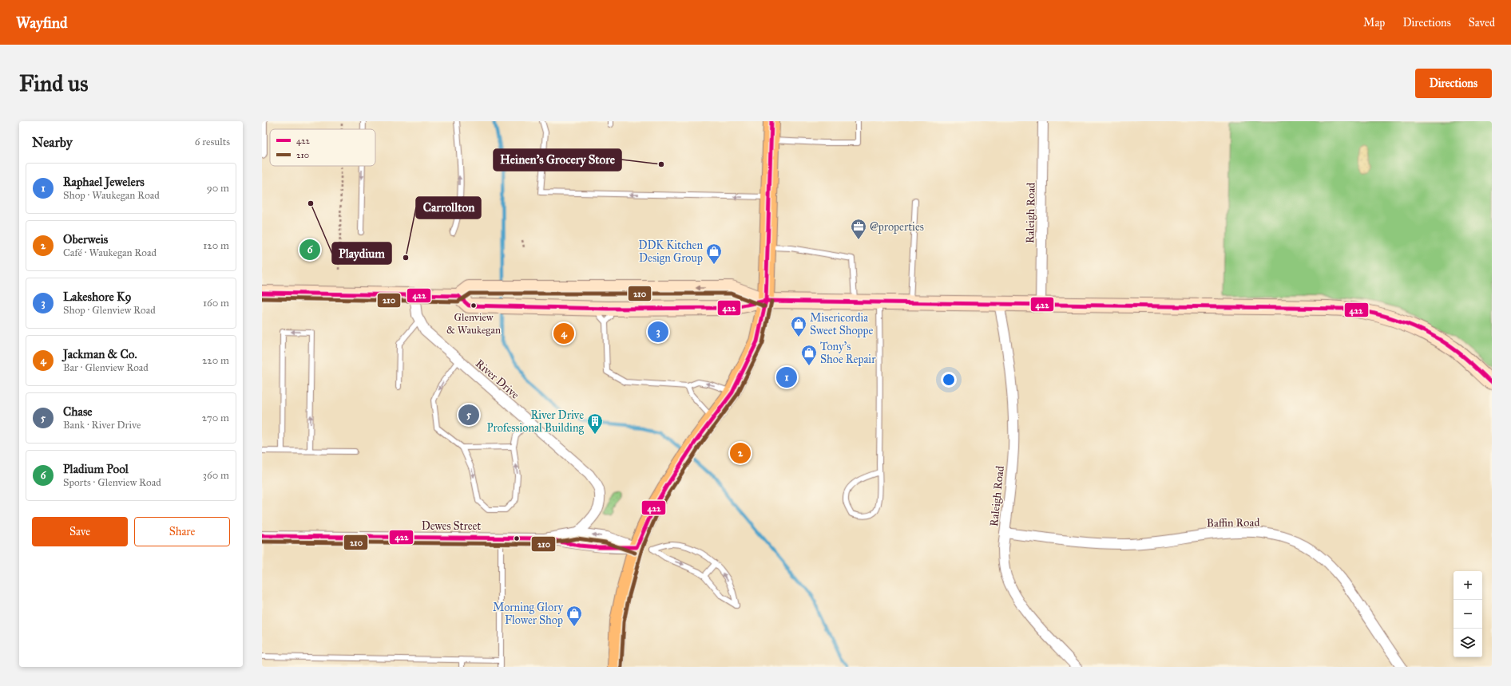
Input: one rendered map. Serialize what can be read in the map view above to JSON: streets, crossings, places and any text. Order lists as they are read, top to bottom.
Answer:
{
  "streets": {
    "street": [
      "Raleigh Road",
      "River Drive",
      "Baffin Road",
      "Dewes Street"
    ]
  },
  "crossings": [
    ["Raleigh Road", "Baffin Road"],
    ["River Drive", "Dewes Street"]
  ],
  "places": {
    "other": [
      "Heinen's Grocery Store",
      "Playdium",
      "Carrollton",
      "Glenview & Waukegan"
    ],
    "office": ["@properties"],
    "shop": [
      "DDK Kitchen Design Group",
      "Misericordia Sweet Shoppe",
      "Tony's Shoe Repair",
      "Morning Glory Flower Shop"
    ],
    "building": ["River Drive Professional Building"]
  },
  "lines": ["transit line 422", "transit line 210"],
  "legend": ["422", "210"],
  "page": {
    "header": "Wayfind",
    "nav": ["Map", "Directions", "Saved"],
    "buttons": [
      "Directions",
      ["Save", "Share"]
    ],
    "title": "Find us",
    "heading": ["Nearby", "6 results"],
    "list": [
      {
        "mark": "1",
        "name": "Raphael Jewelers",
        "note": "Shop · Waukegan Road",
        "value": "90 m"
      },
      {
        "mark": "2",
        "name": "Oberweis",
        "note": "Café · Waukegan Road",
        "value": "120 m"
      },
      {
        "mark": "3",
        "name": "Lakeshore K9",
        "note": "Shop · Glenview Road",
        "value": "160 m"
      },
      {
        "mark": "4",
        "name": "Jackman & Co.",
        "note": "Bar · Glenview Road",
        "value": "220 m"
      },
      {
        "mark": "5",
        "name": "Chase",
        "note": "Bank · River Drive",
        "value": "270 m"
      },
      {
        "mark": "6",
        "name": "Pladium Pool",
        "note": "Sports · Glenview Road",
        "value": "360 m"
      }
    ],
    "pins": [
      "6",
      "3",
      "4",
      "1",
      "5",
      "2"
    ],
    "map_buttons": ["+", "−"]
  }
}
